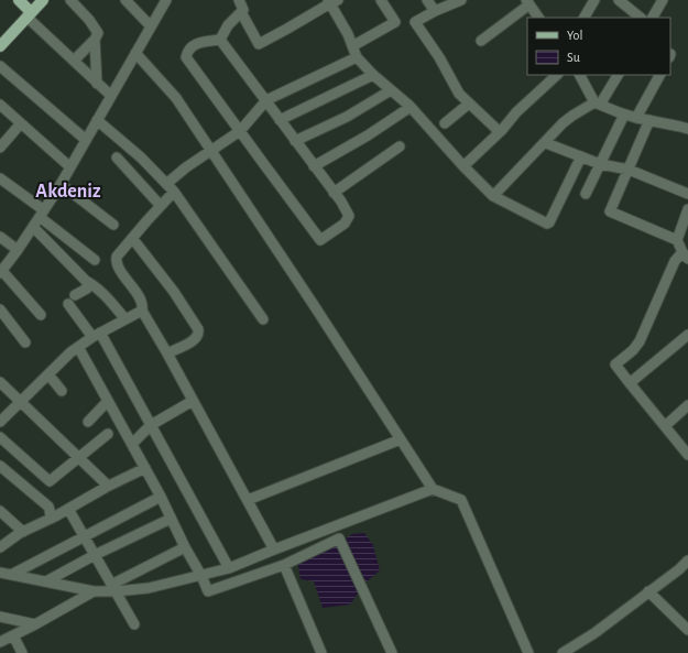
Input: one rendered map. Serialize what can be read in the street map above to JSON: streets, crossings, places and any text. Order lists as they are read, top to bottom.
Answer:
{
  "districts": ["Akdeniz"],
  "legend": ["Yol", "Su"]
}
